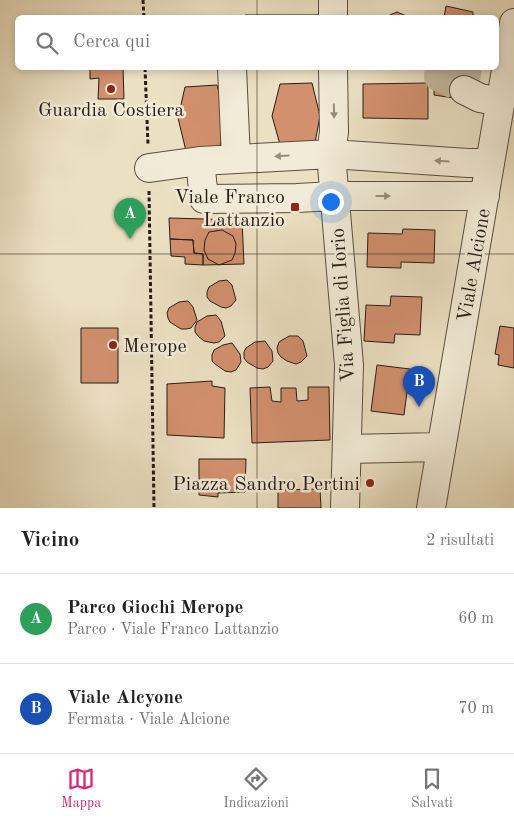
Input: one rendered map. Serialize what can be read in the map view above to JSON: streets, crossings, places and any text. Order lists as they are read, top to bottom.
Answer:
{
  "streets": {
    "street": ["Viale Alcione", "Via Figlia di Iorio"]
  },
  "places": {
    "other": ["Guardia Costiera", "Merope", "Piazza Sandro Pertini"],
    "transit": ["Viale Franco Lattanzio"]
  },
  "page": {
    "search": "Cerca qui",
    "pins": ["A", "B"],
    "heading": ["Vicino", "2 risultati"],
    "list": [
      {
        "mark": "A",
        "name": "Parco Giochi Merope",
        "note": "Parco · Viale Franco Lattanzio",
        "value": "60 m"
      },
      {
        "mark": "B",
        "name": "Viale Alcyone",
        "note": "Fermata · Viale Alcione",
        "value": "70 m"
      }
    ],
    "nav": ["Mappa", "Indicazioni", "Salvati"]
  }
}
